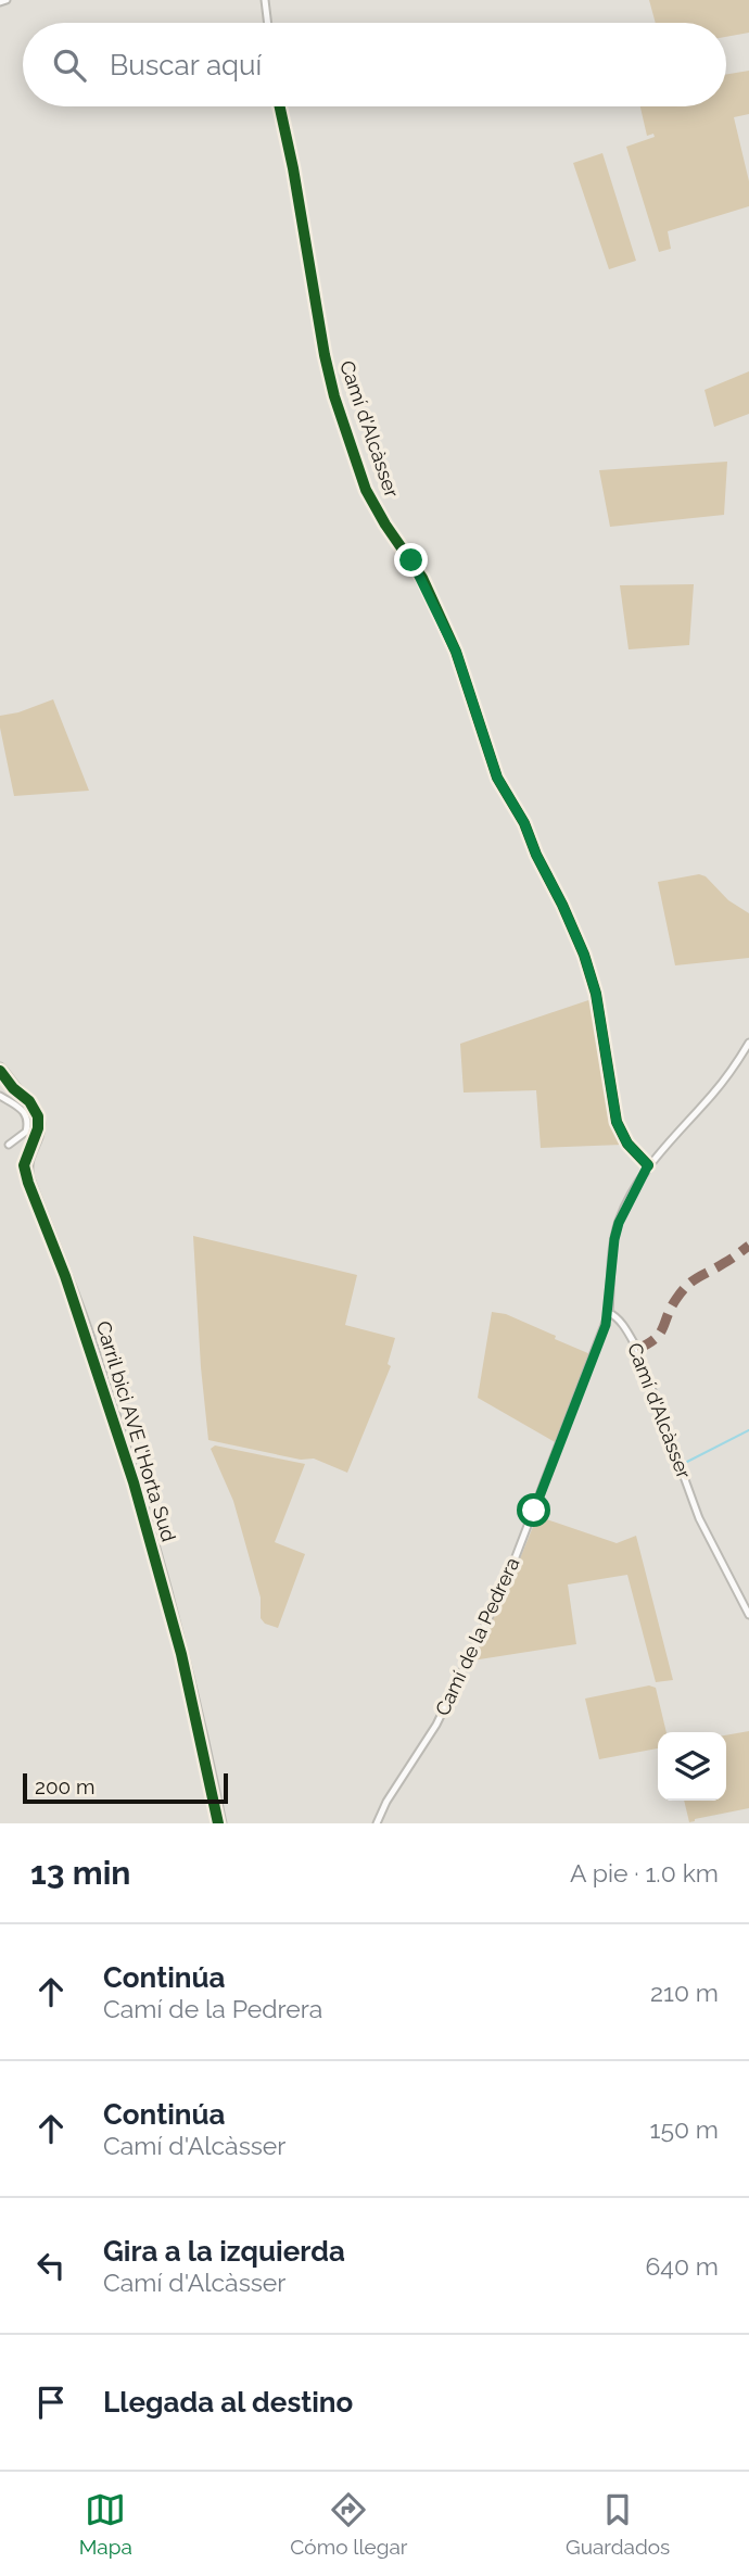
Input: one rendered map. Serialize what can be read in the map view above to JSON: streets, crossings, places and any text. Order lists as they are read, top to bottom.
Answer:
{
  "streets": {
    "street": ["Camí d'Alcàsser", "Camí de la Pedrera"],
    "cycle path": ["Carril bici AVE l'Horta Sud"]
  },
  "crossings": [
    ["Camí d'Alcàsser", "Camí de la Pedrera"]
  ],
  "scale_bar": "200 m",
  "page": {
    "search": "Buscar aquí",
    "scale": "200 m",
    "heading": ["13 min", "A pie · 1.0 km"],
    "list": [
      ["Continúa", "Camí de la Pedrera", "210 m"],
      ["Continúa", "Camí d'Alcàsser", "150 m"],
      ["Gira a la izquierda", "Camí d'Alcàsser", "640 m"],
      "Llegada al destino"
    ],
    "nav": ["Mapa", "Cómo llegar", "Guardados"]
  }
}
